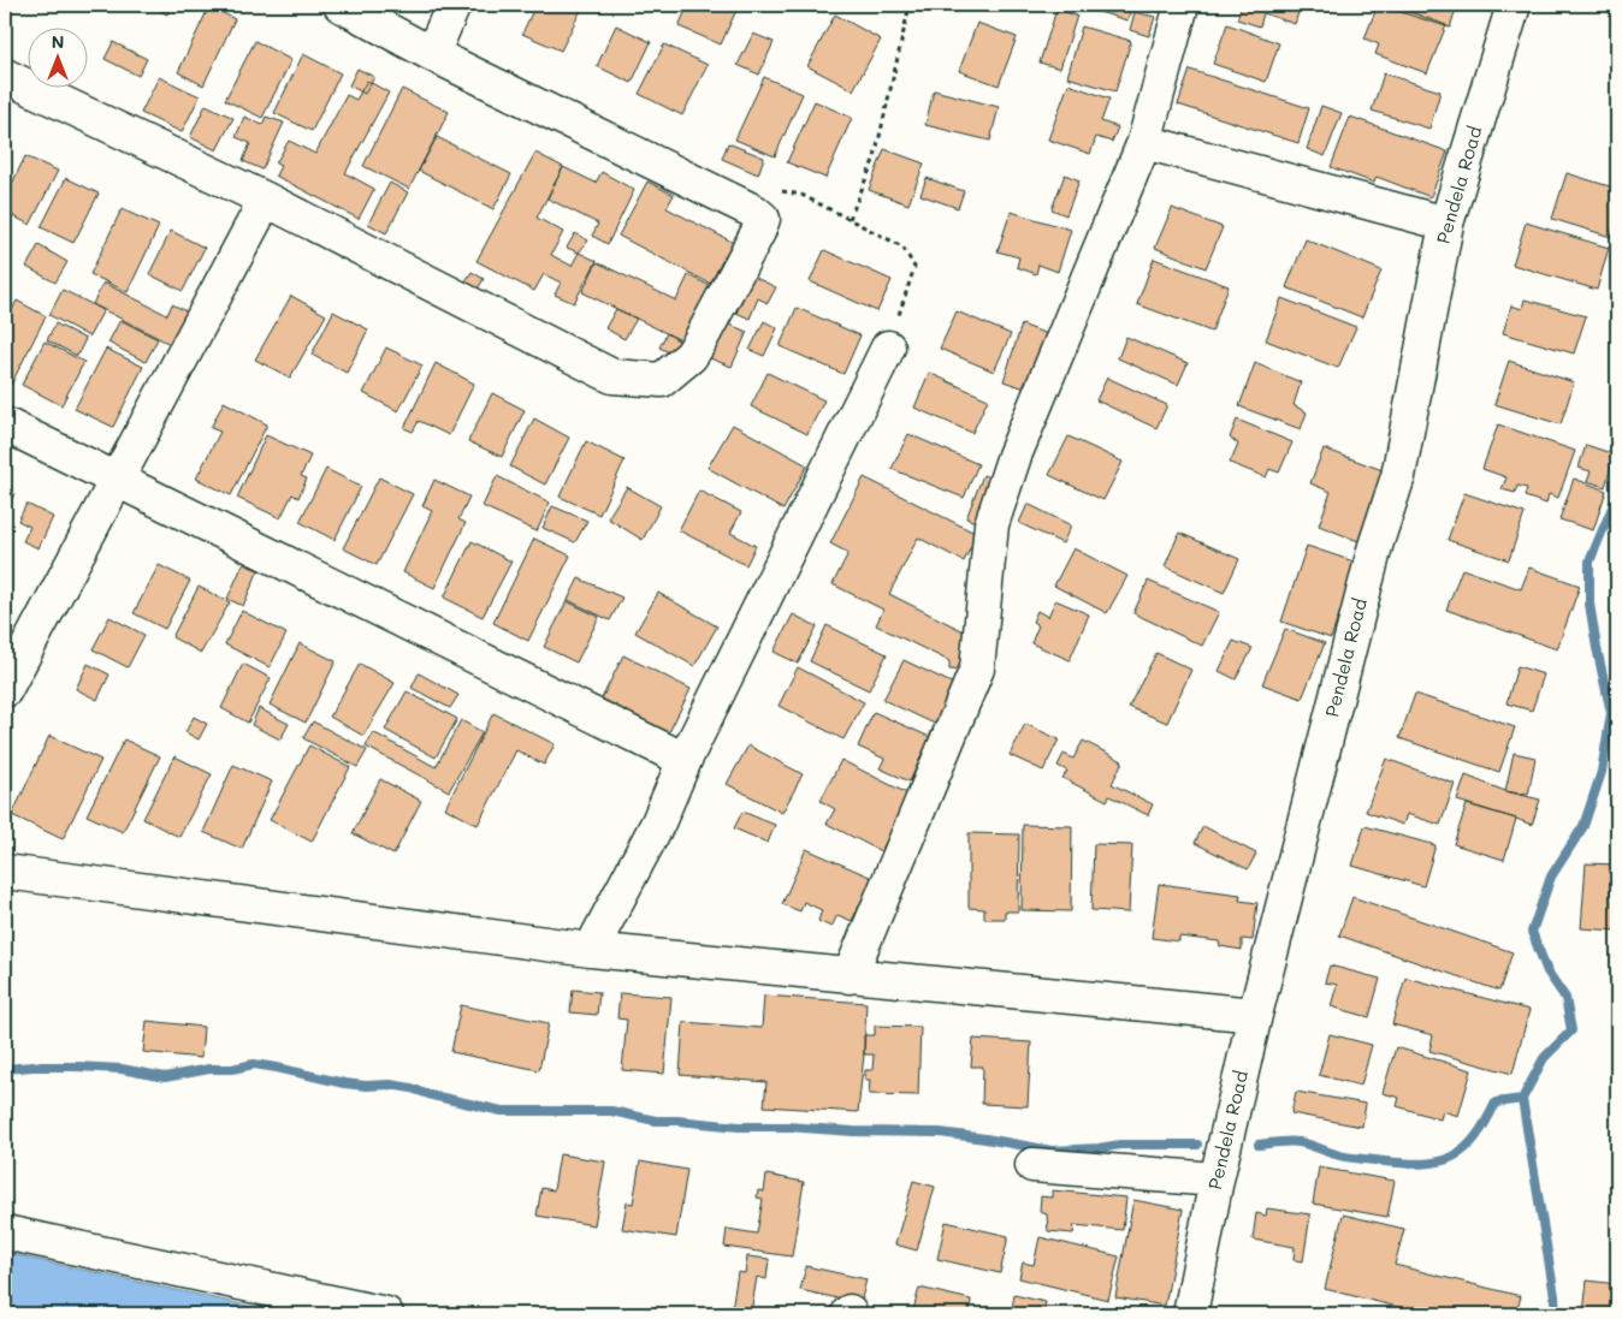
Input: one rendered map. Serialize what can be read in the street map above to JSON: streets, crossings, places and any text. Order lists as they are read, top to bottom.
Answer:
{
  "streets": {
    "street": ["Pendela Road"]
  },
  "north": "top"
}
